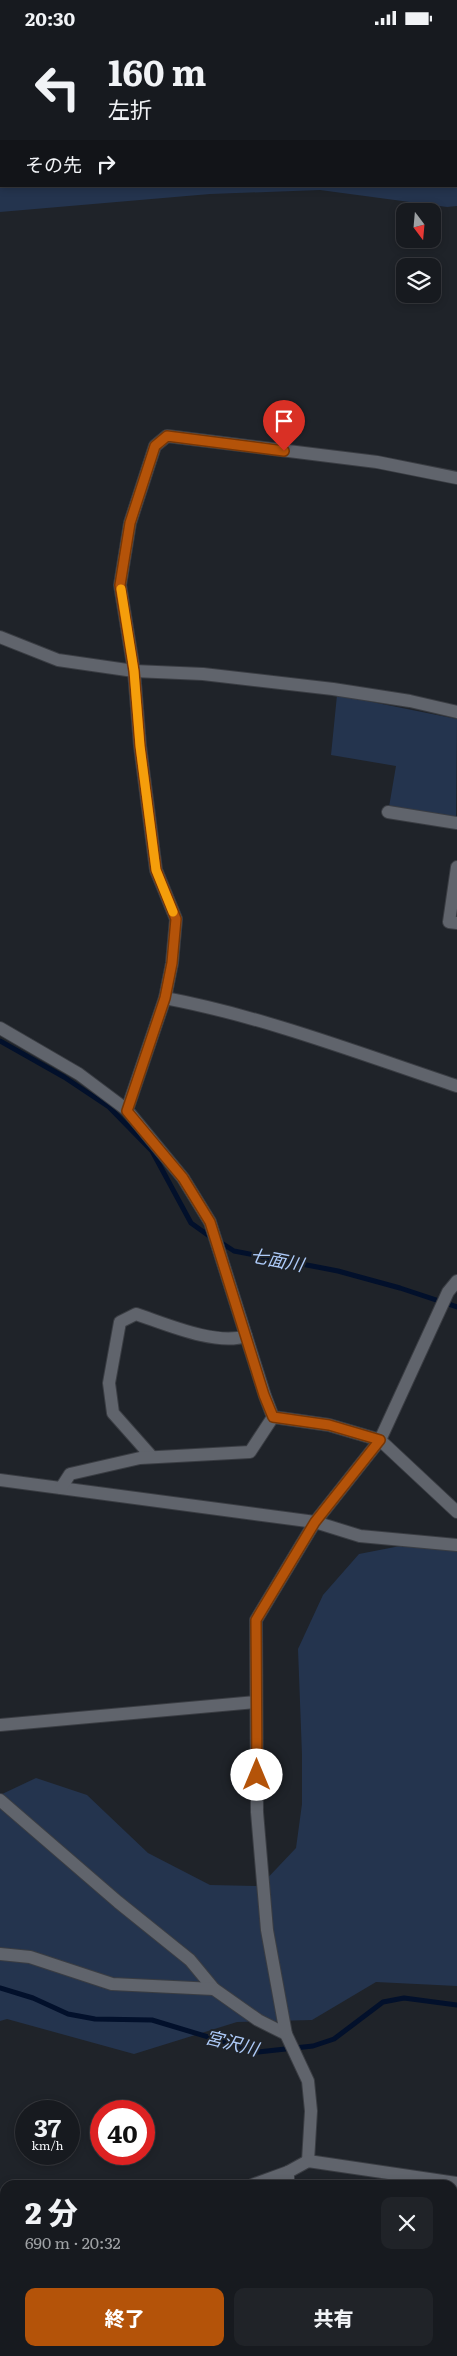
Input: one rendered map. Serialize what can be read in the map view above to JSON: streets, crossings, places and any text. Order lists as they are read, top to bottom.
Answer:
{
  "water": ["七面川", "宮沢川"],
  "north": "bottom",
  "page": {
    "status": "20:30",
    "turn": ["160 m", "左折"],
    "then": "その先",
    "speed": "37 km/h",
    "limit": "40",
    "heading": ["2 分", "690 m · 20:32"],
    "buttons": ["終了", "共有"]
  }
}
